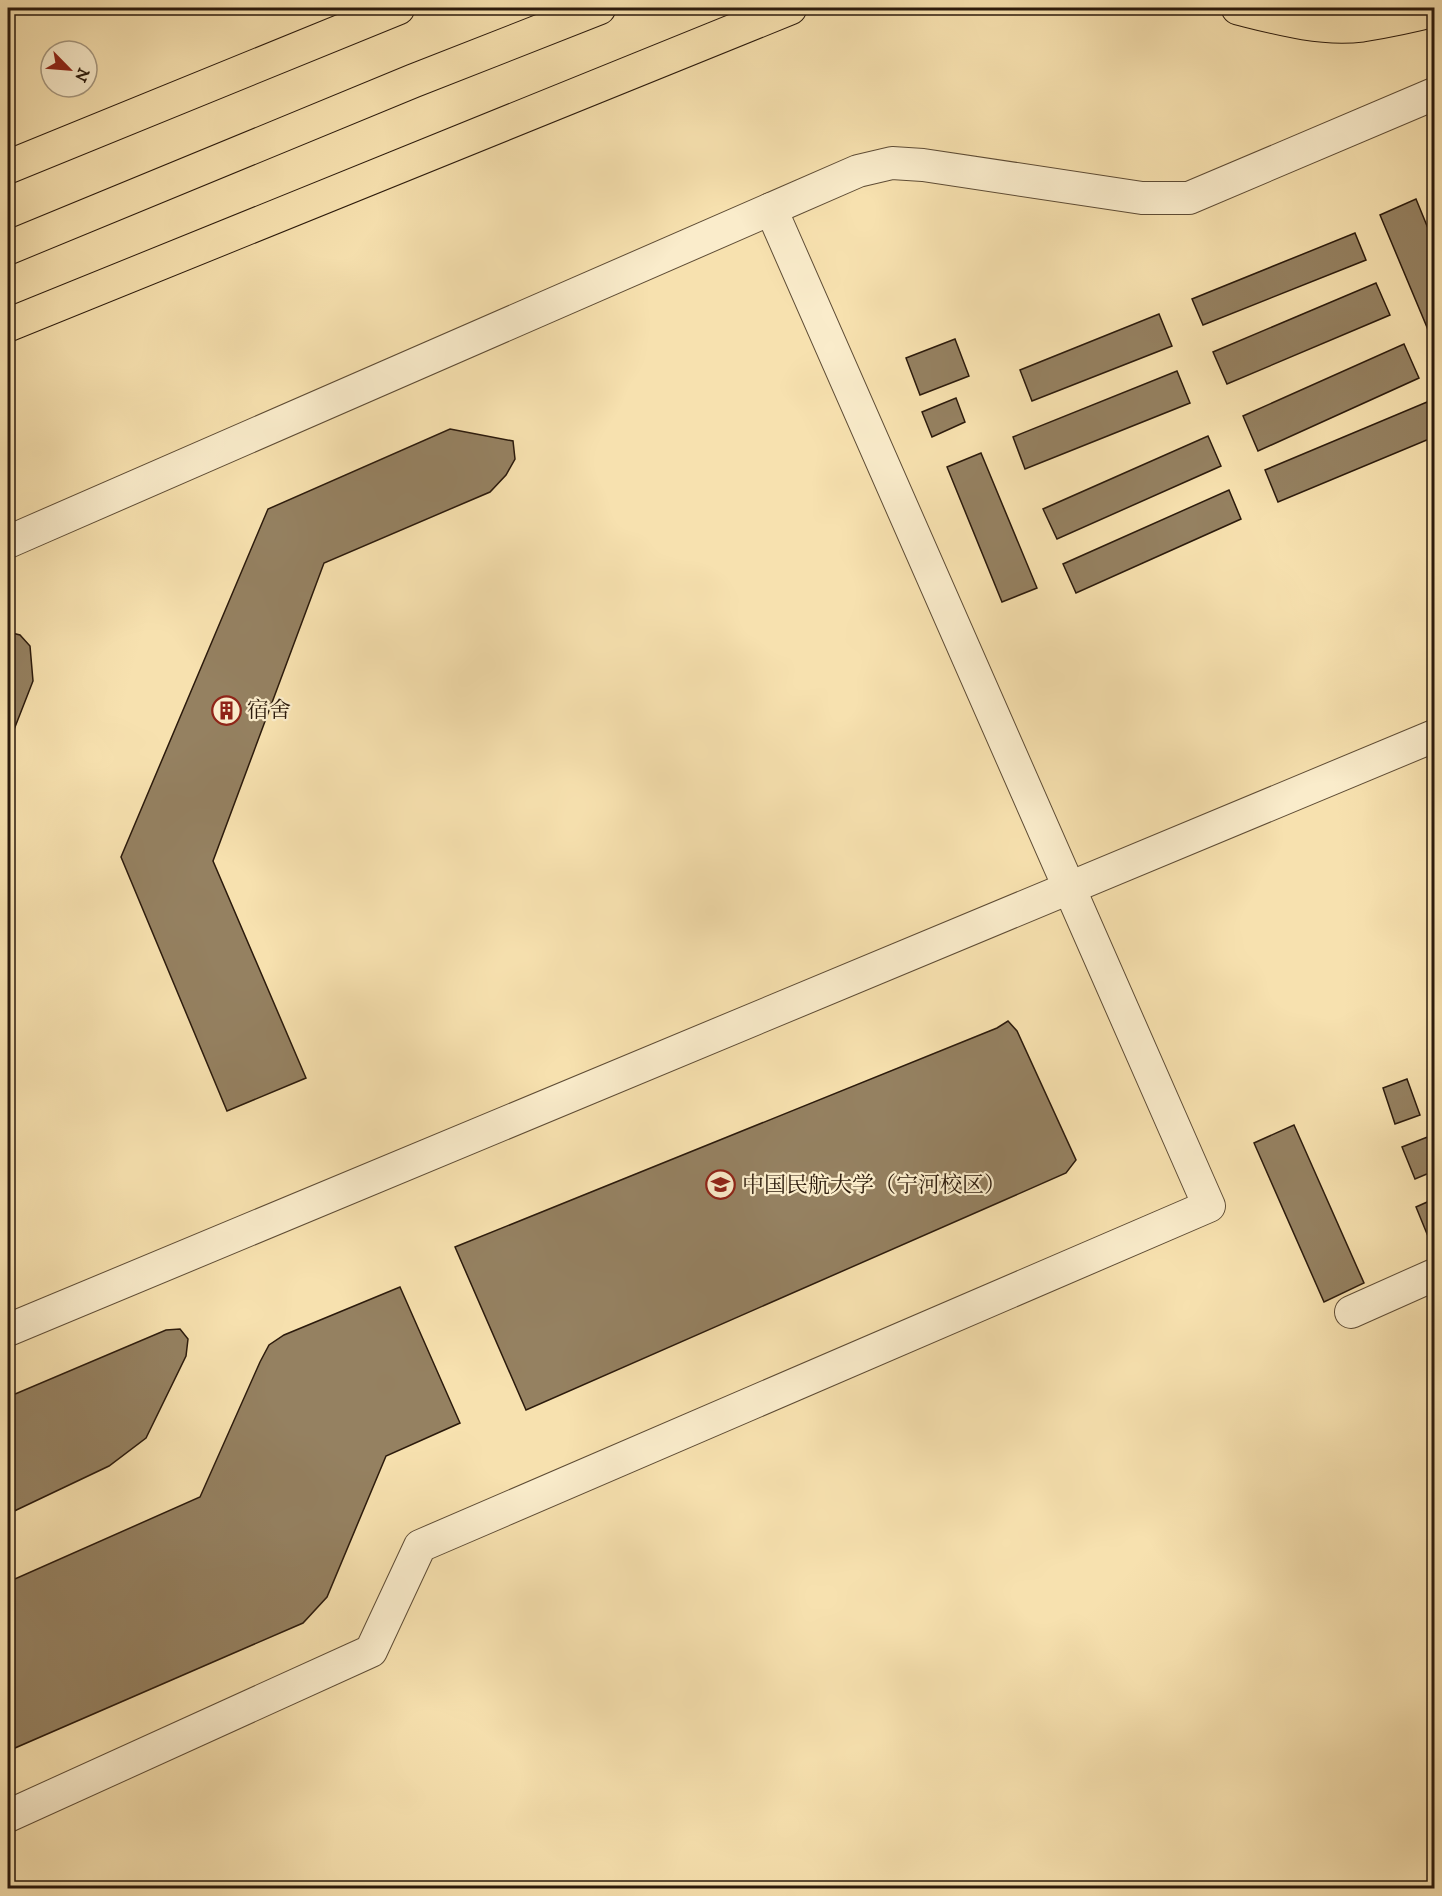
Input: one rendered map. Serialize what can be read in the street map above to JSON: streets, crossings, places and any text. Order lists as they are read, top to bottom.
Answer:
{
  "places": {
    "building": ["宿舍"],
    "school or university": ["中国民航大学（宁河校区）"]
  },
  "north": "bottom right"
}
